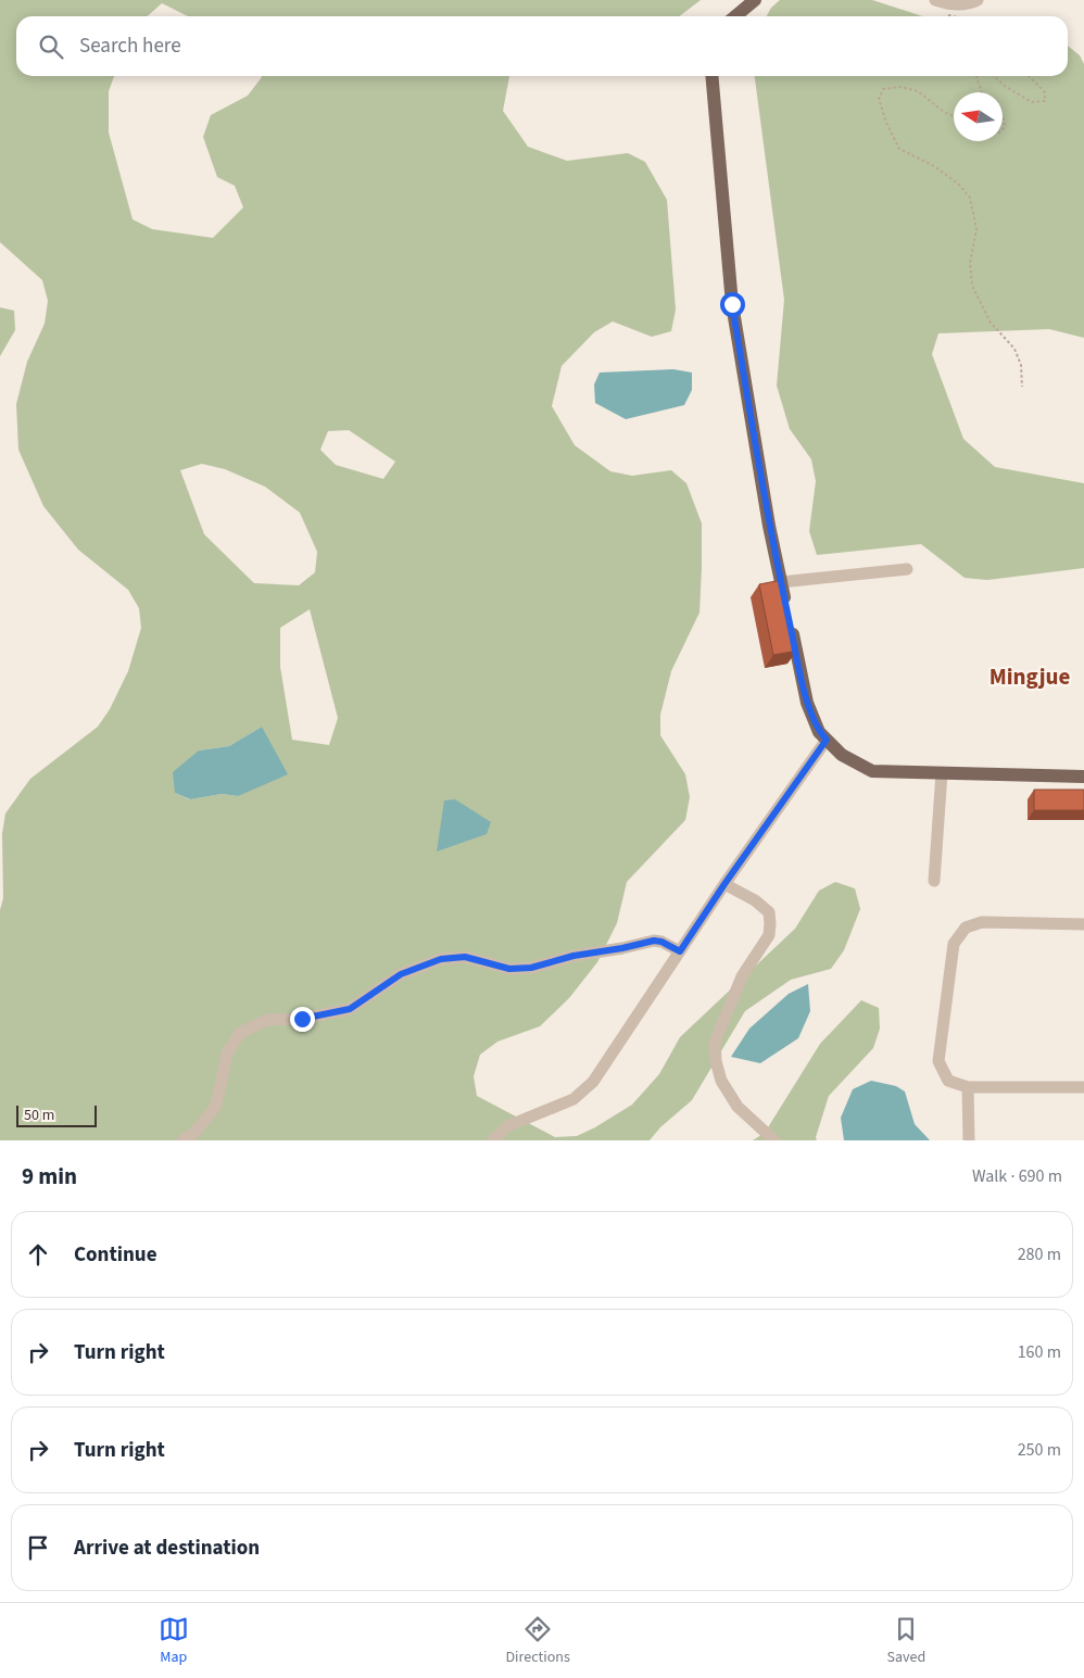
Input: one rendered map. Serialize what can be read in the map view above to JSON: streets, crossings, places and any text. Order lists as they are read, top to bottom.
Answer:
{
  "districts": ["Mingjue"],
  "scale_bar": "50 m",
  "north": "left",
  "page": {
    "search": "Search here",
    "scale": "50 m",
    "heading": ["9 min", "Walk · 690 m"],
    "list": [
      ["Continue", "280 m"],
      ["Turn right", "160 m"],
      ["Turn right", "250 m"],
      "Arrive at destination"
    ],
    "nav": ["Map", "Directions", "Saved"]
  }
}
